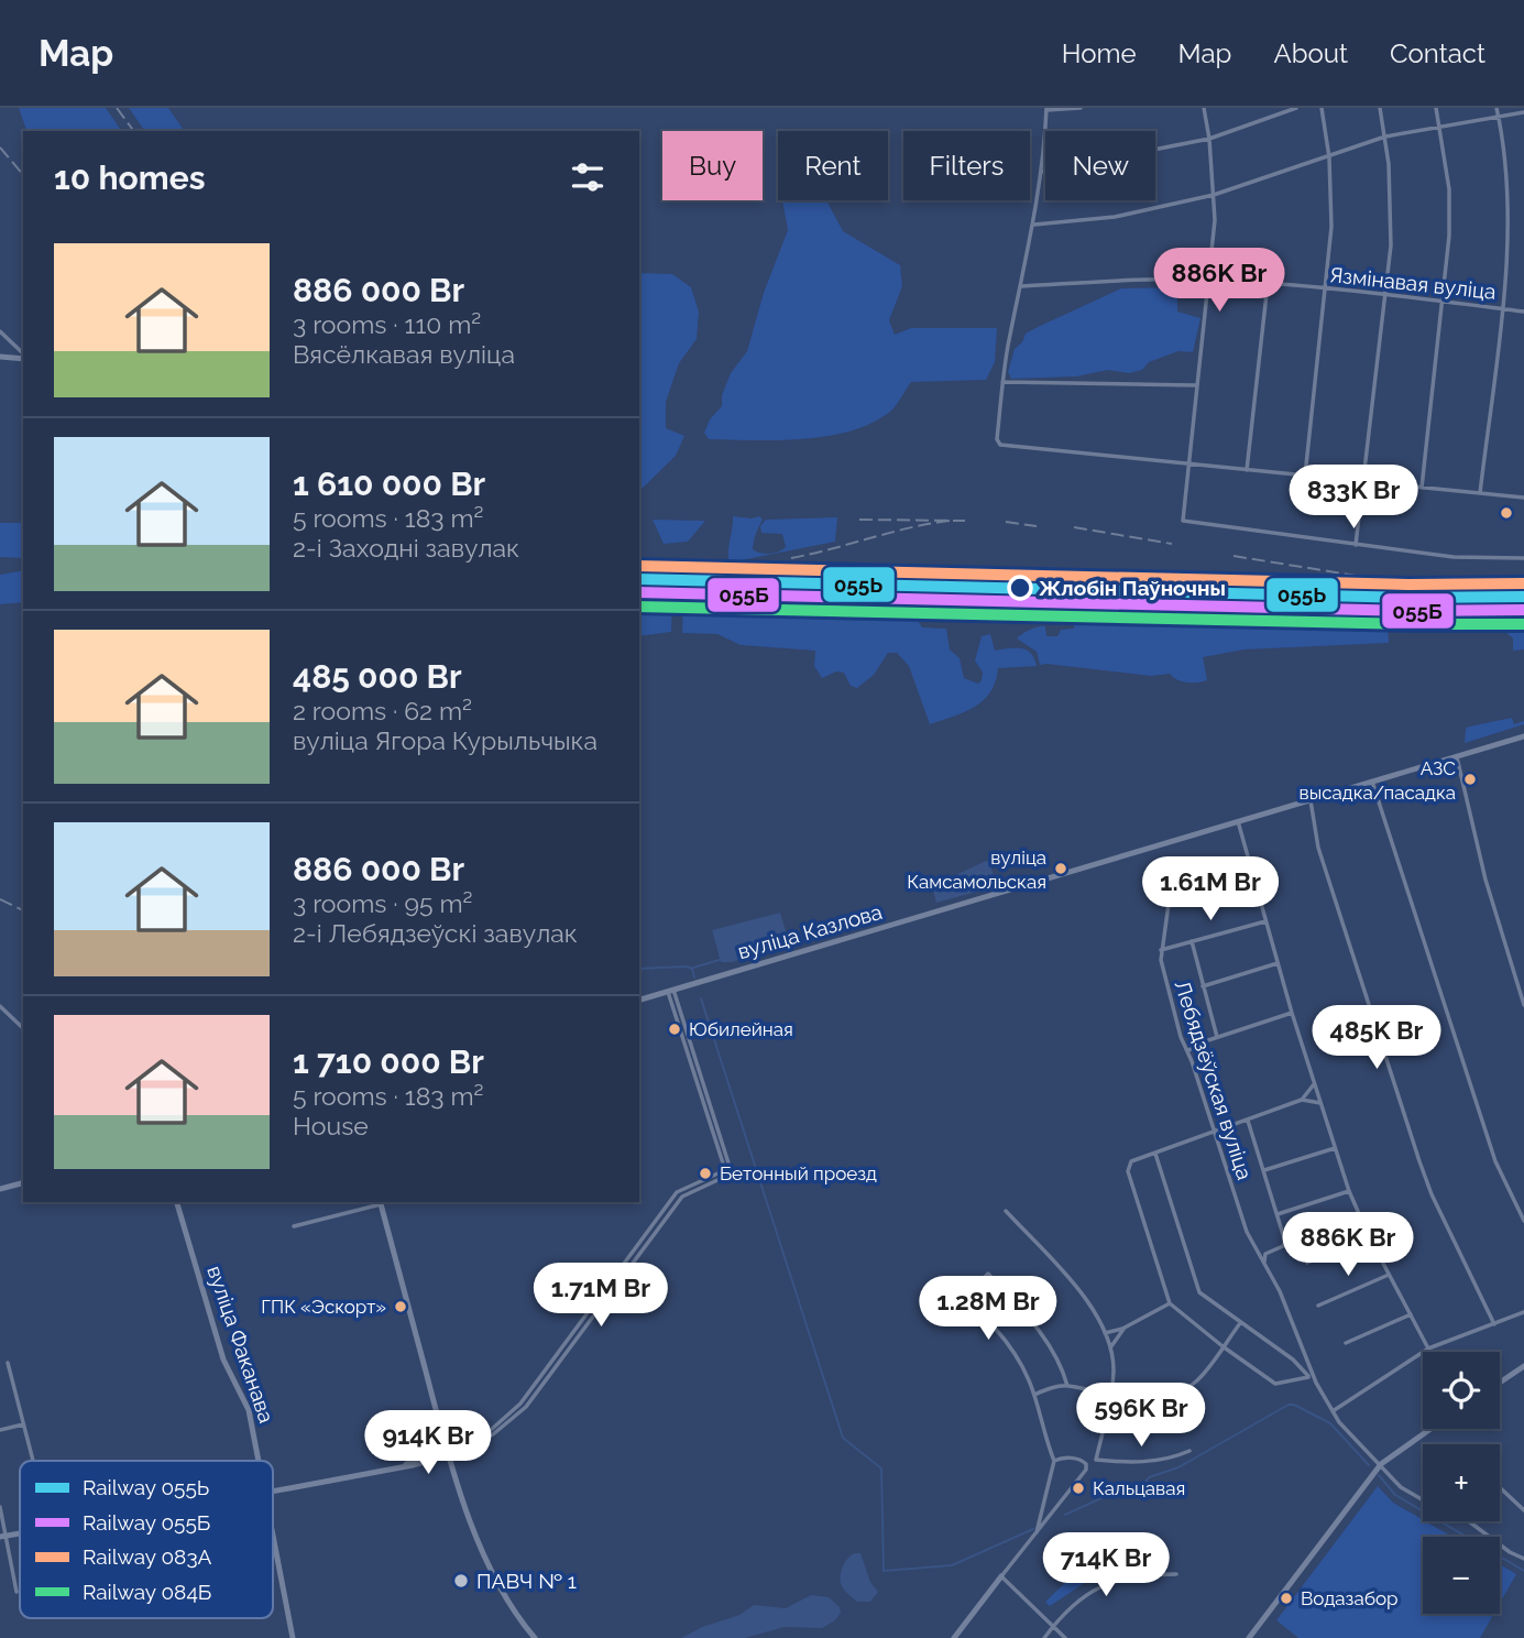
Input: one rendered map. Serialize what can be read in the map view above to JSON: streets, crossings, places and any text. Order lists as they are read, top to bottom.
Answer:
{
  "streets": {
    "main road": ["вуліца Казлова", "вуліца Факанава"],
    "street": ["Язмінавая вуліца", "Лебядзёўская вуліца"]
  },
  "places": [
    "Жлобін Паўночны",
    "АЗС высадка/пасадка",
    "вуліца Камсамольская",
    "Юбилейная",
    "Бетонный проезд",
    "ГПК «Эскорт»",
    "Кальцавая",
    "ПАВЧ № 1",
    "Водазабор"
  ],
  "lines": [
    "rail line 083А",
    "rail line 055Ь",
    "rail line 055Б",
    "rail line 084Б"
  ],
  "legend": [
    "Railway 055Ь",
    "Railway 055Б",
    "Railway 083А",
    "Railway 084Б"
  ],
  "page": {
    "header": "Map",
    "nav": [
      "Home",
      "Map",
      "About",
      "Contact"
    ],
    "chip": [
      "Buy",
      "Rent",
      "Filters",
      "New"
    ],
    "heading": "10 homes",
    "list": [
      {
        "name": "886 000 Br",
        "note": "3 rooms · 110 m² · Вясёлкавая вуліца"
      },
      {
        "name": "1 610 000 Br",
        "note": "5 rooms · 183 m² · 2-і Заходні завулак"
      },
      {
        "name": "485 000 Br",
        "note": "2 rooms · 62 m² · вуліца Ягора Курыльчыка"
      },
      {
        "name": "886 000 Br",
        "note": "3 rooms · 95 m² · 2-і Лебядзеўскі завулак"
      },
      {
        "name": "1 710 000 Br",
        "note": "5 rooms · 183 m² · House"
      }
    ],
    "price": [
      "886K Br",
      "833K Br",
      "1.61M Br",
      "485K Br",
      "886K Br",
      "1.71M Br",
      "1.28M Br",
      "596K Br",
      "914K Br",
      "714K Br"
    ],
    "map_buttons": ["+", "−"]
  }
}
